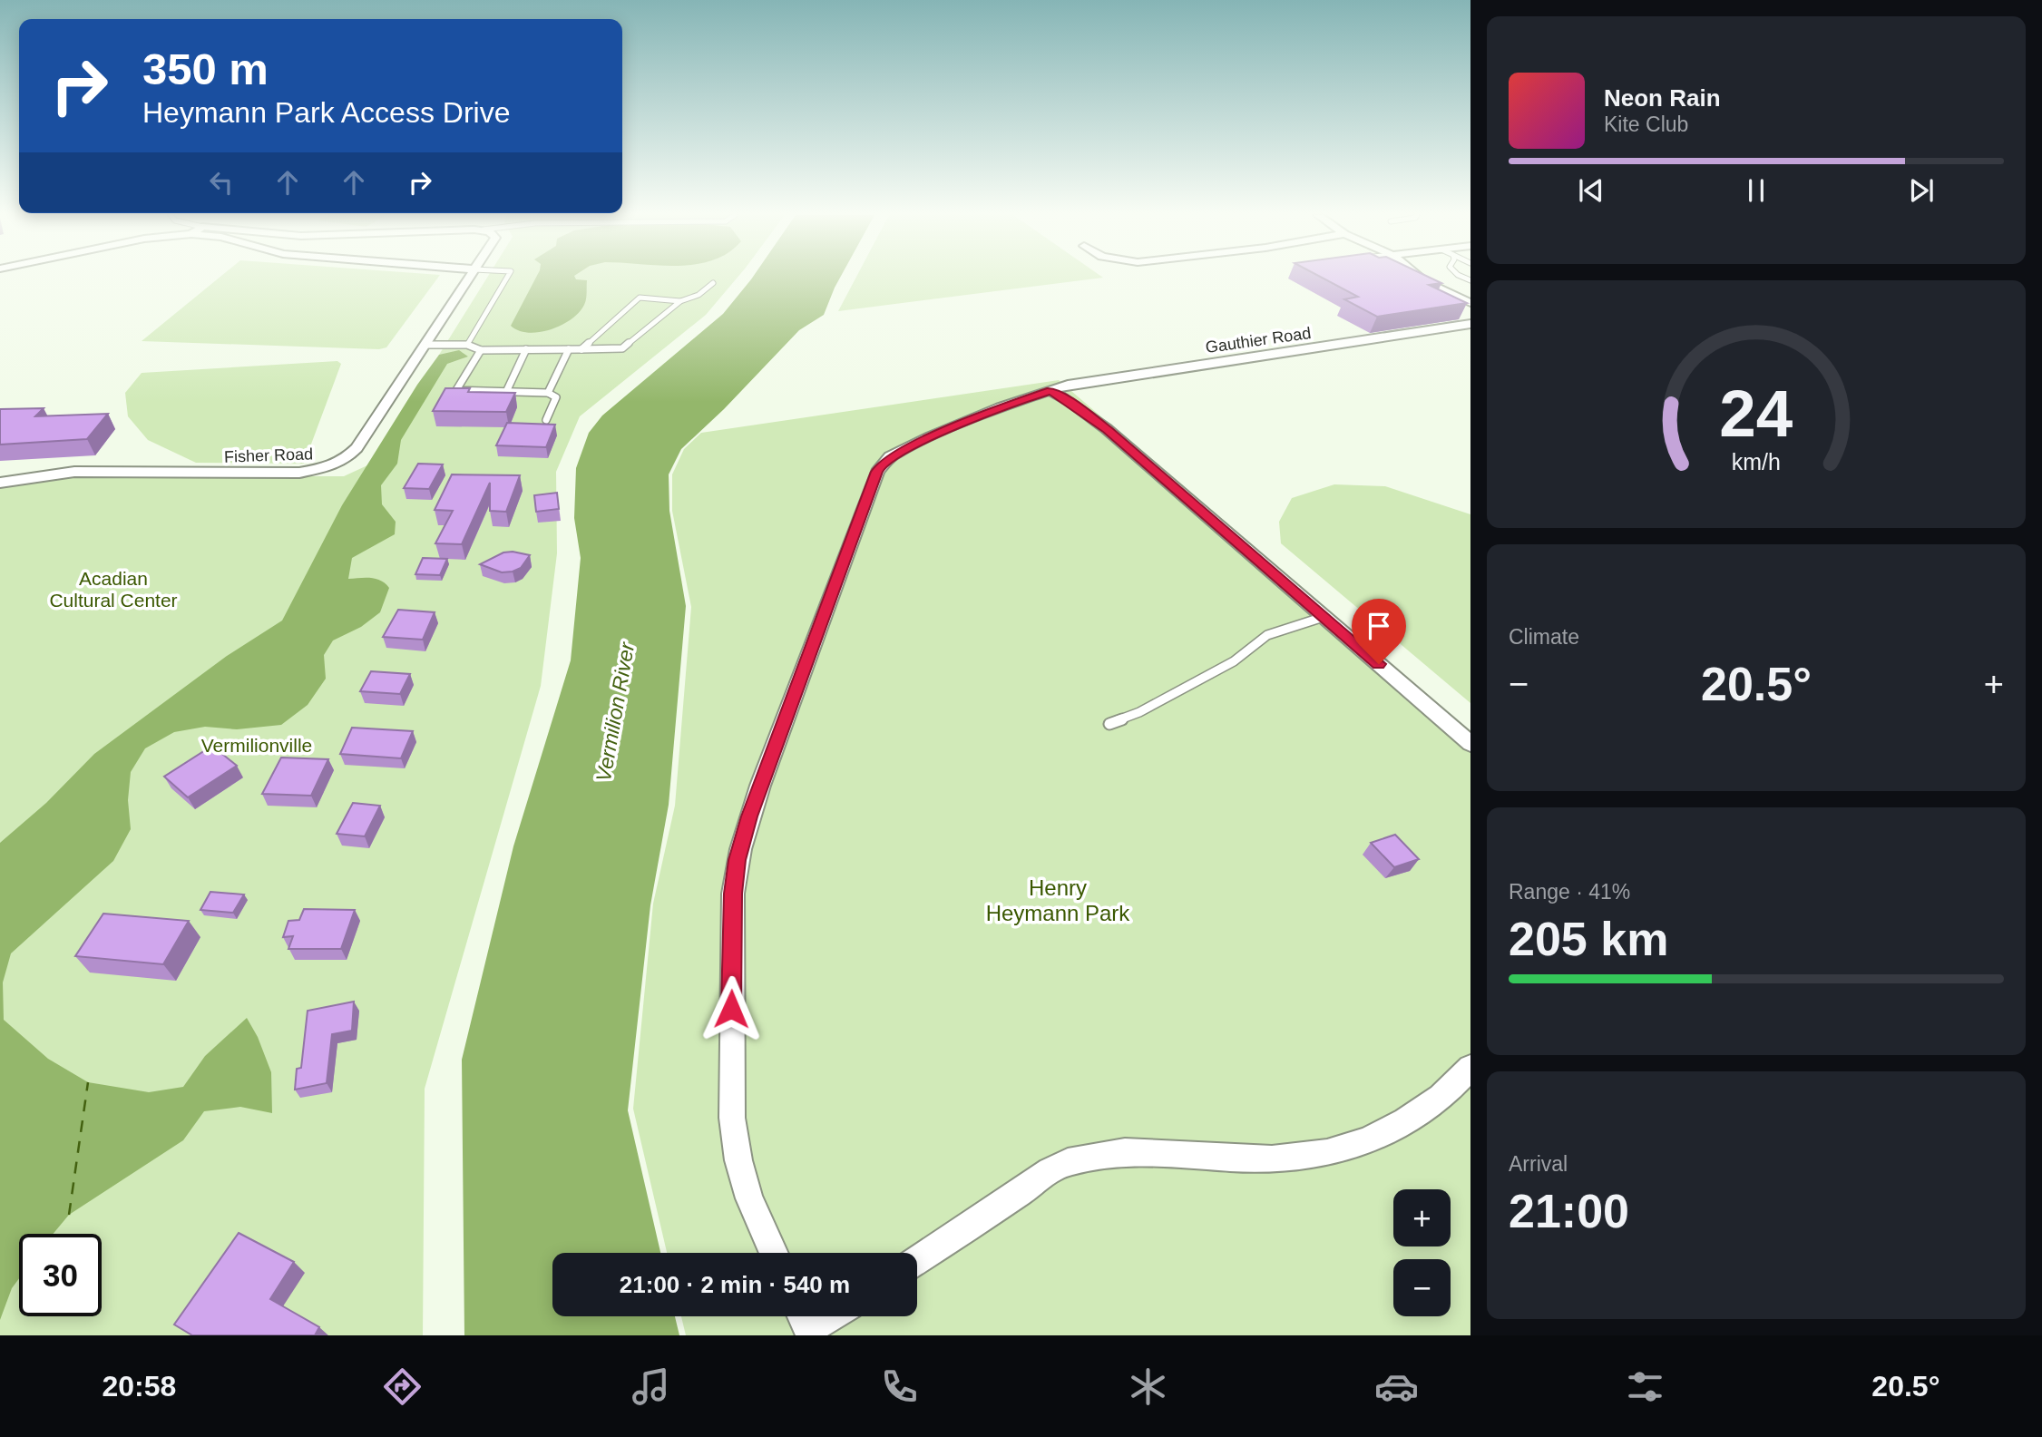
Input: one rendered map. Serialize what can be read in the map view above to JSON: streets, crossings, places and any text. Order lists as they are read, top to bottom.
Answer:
{
  "streets": {
    "street": ["Gauthier Road", "Fisher Road"]
  },
  "water": ["Vermilion River"],
  "parks": ["Acadian Cultural Center", "Vermilionville", "Henry Heymann Park"],
  "page": {
    "turn": ["350 m", "Heymann Park Access Drive"],
    "song": ["Neon Rain", "Kite Club"],
    "tile": [
      "Climate",
      ["Range · 41%", "205 km"],
      ["Arrival", "21:00"]
    ],
    "heat": ["−", "20.5°", "+"],
    "map_buttons": ["+", "−"],
    "limit": "30",
    "trip": "21:00 · 2 min · 540 m",
    "tabs": ["20:58", "20.5°"],
    "gauge": ["24", "km/h"]
  }
}
